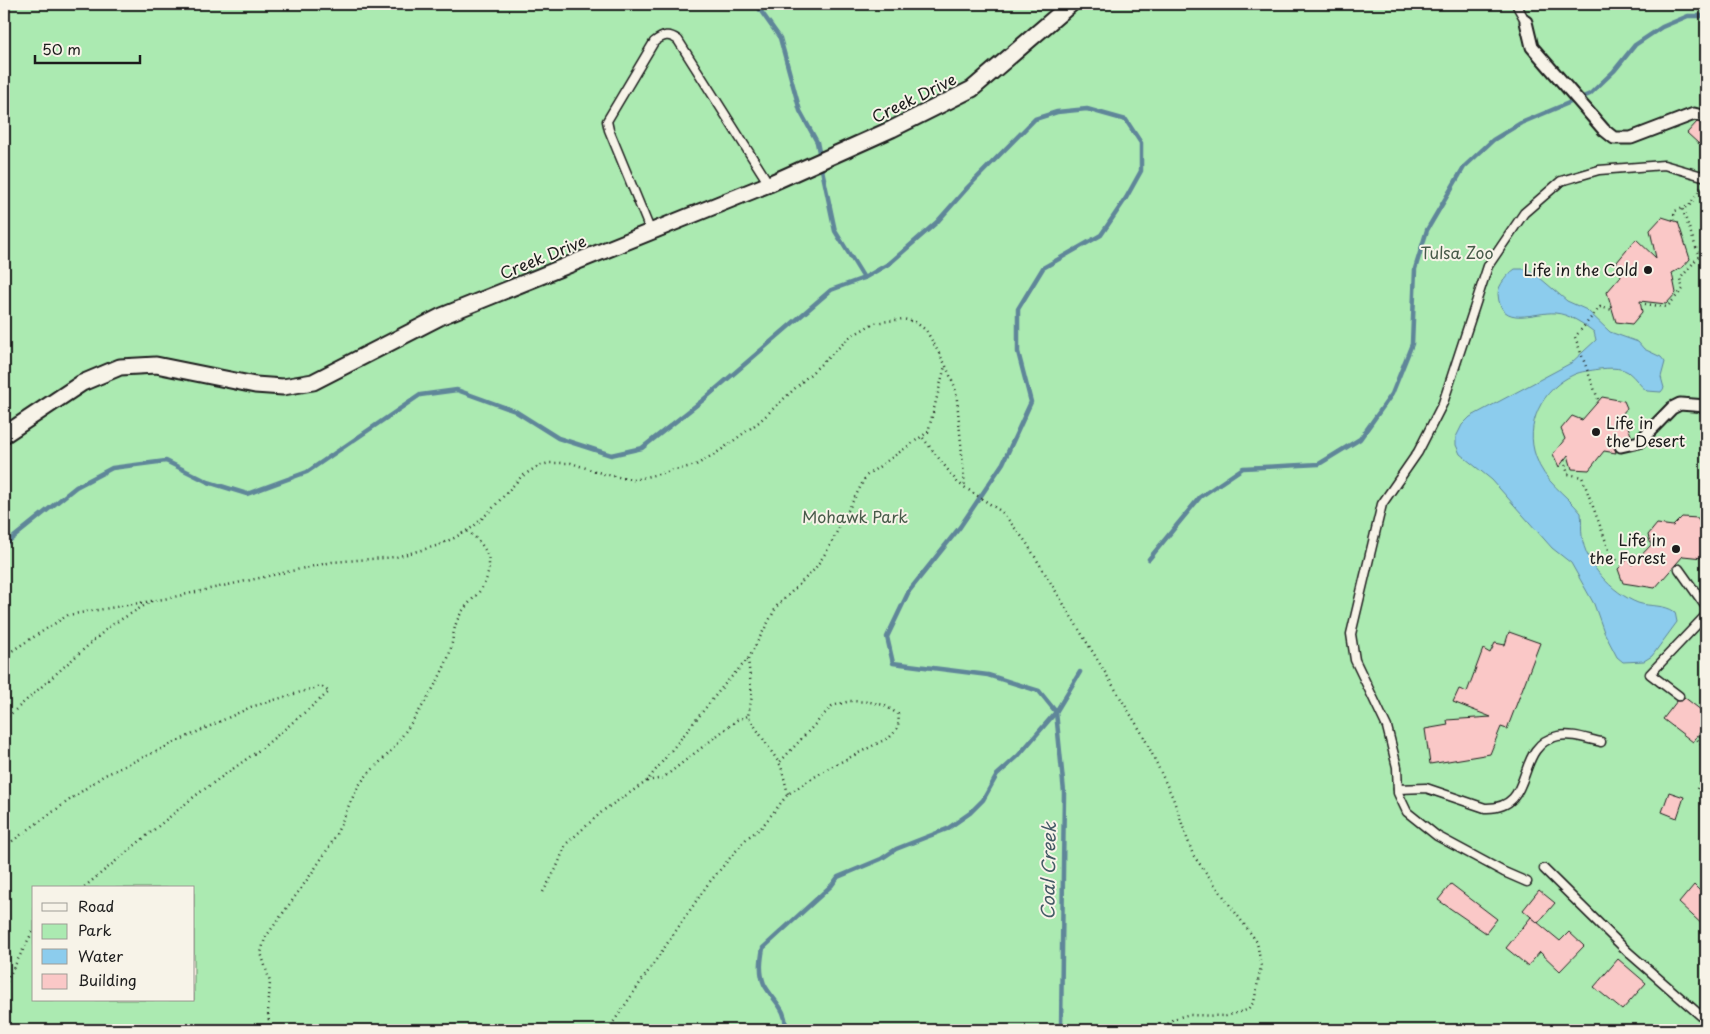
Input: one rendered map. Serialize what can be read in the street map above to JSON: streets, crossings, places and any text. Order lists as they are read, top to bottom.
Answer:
{
  "streets": {
    "street": ["Creek Drive"]
  },
  "water": ["Coal Creek"],
  "parks": ["Tulsa Zoo", "Mohawk Park"],
  "places": ["Life in the Cold", "Life in the Desert", "Life in the Forest"],
  "legend": [
    "Road",
    "Park",
    "Water",
    "Building"
  ],
  "scale_bar": "50 m"
}
